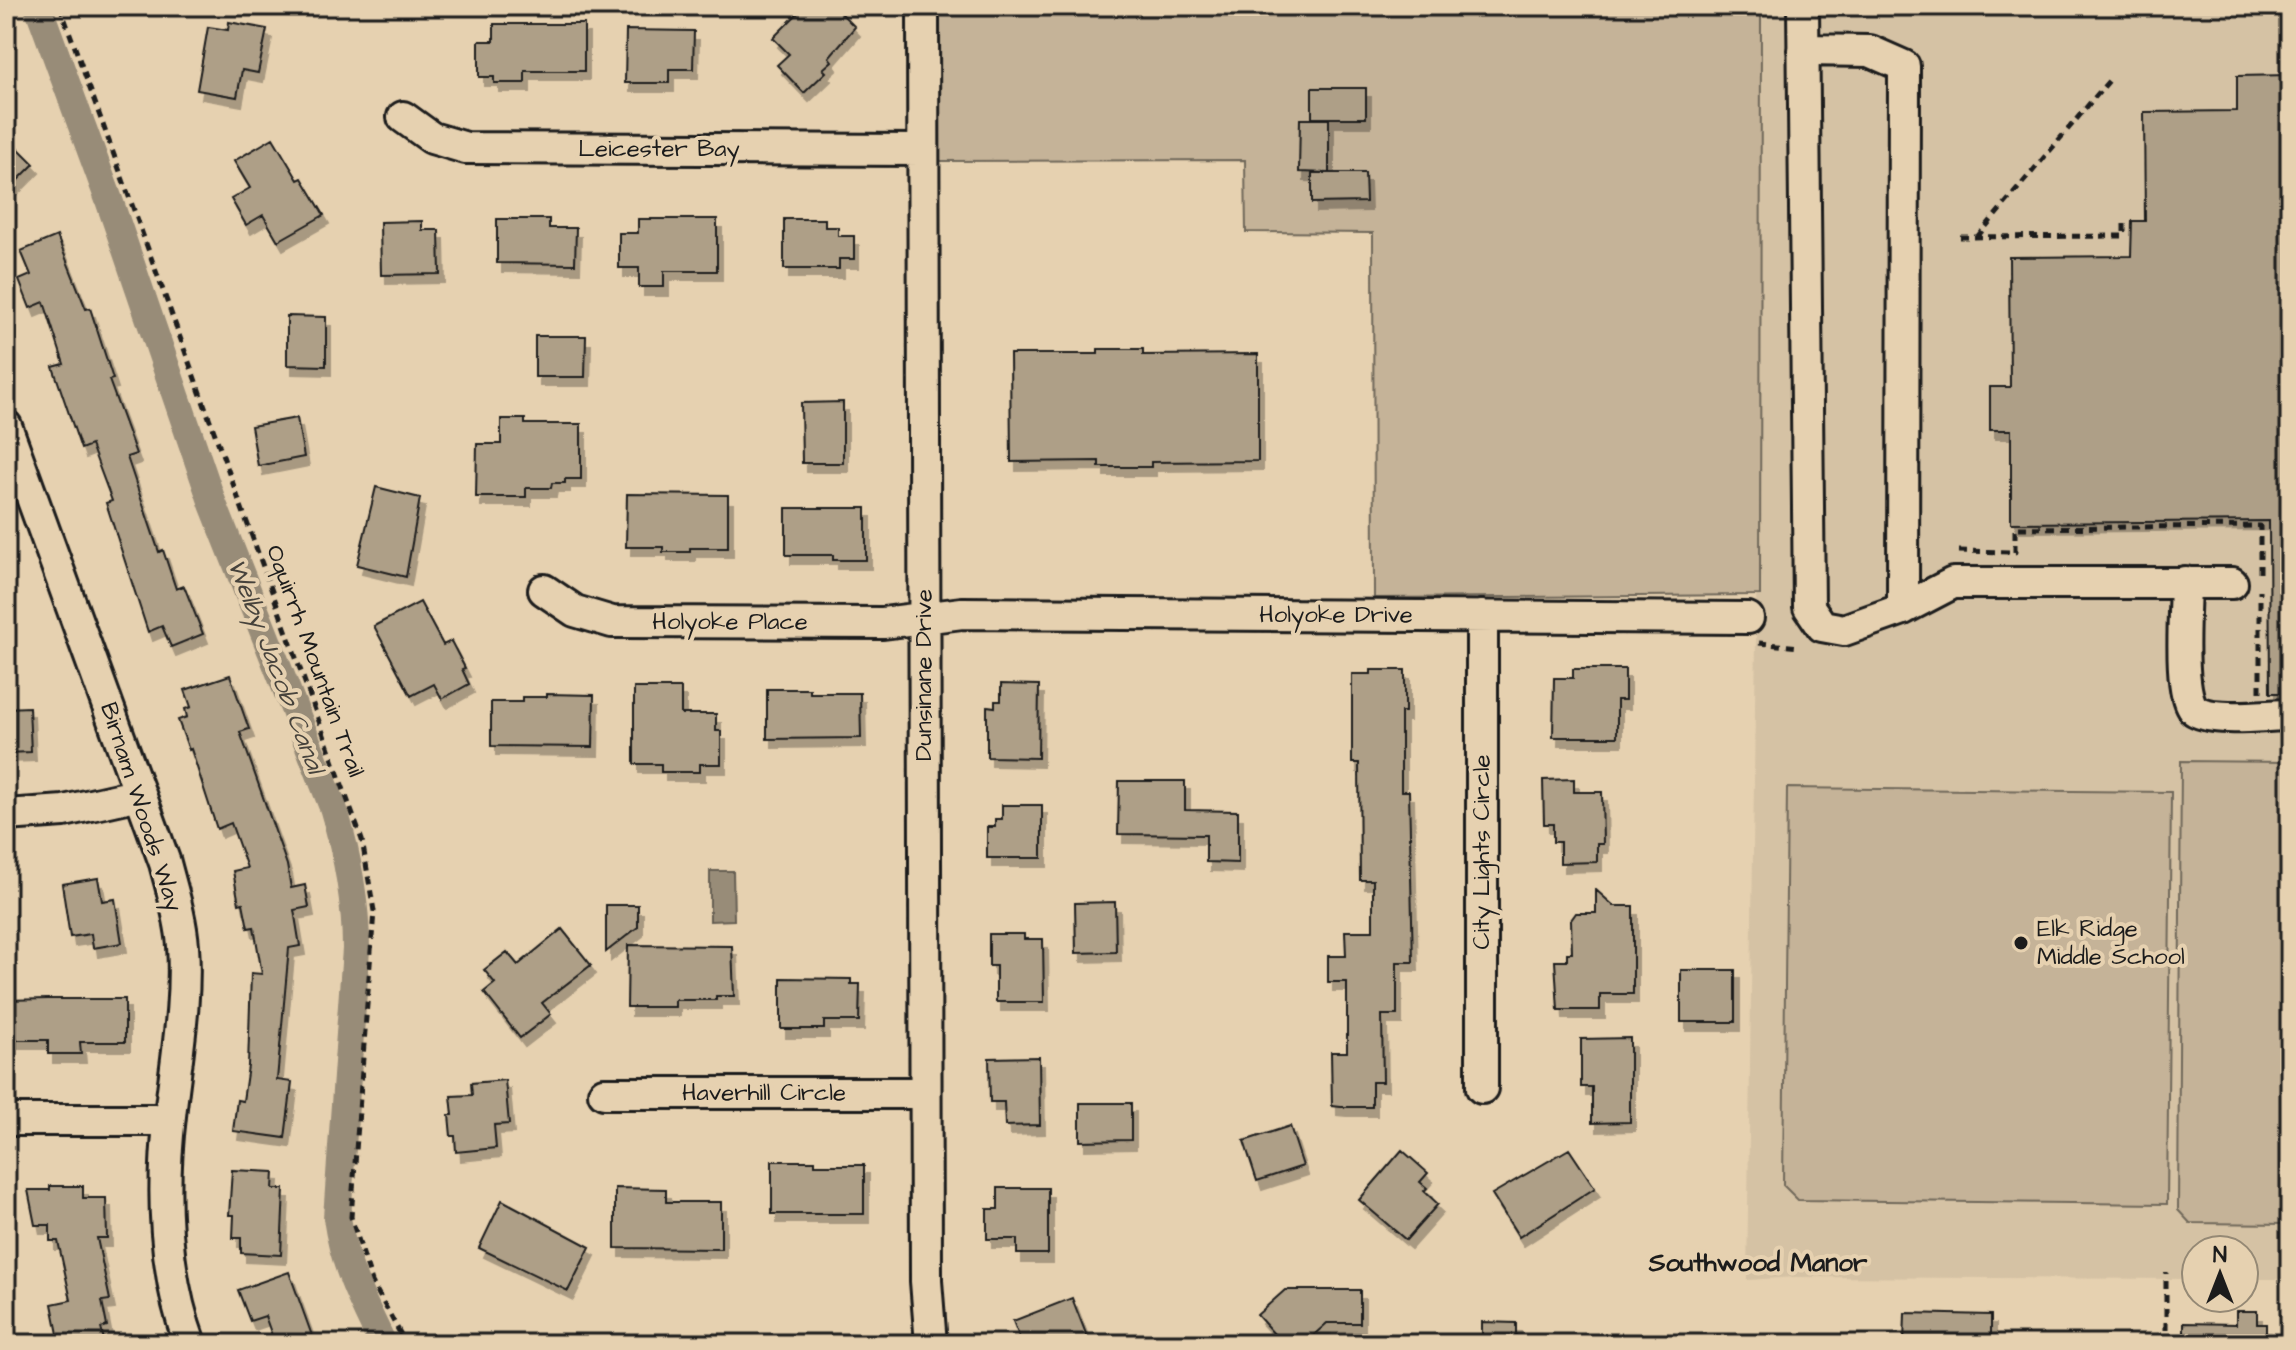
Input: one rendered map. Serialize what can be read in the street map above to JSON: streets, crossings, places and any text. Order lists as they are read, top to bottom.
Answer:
{
  "streets": {
    "street": [
      "Leicester Bay",
      "Holyoke Drive",
      "Holyoke Place",
      "Dunsinane Drive",
      "Birnam Woods Way",
      "City Lights Circle",
      "Haverhill Circle"
    ],
    "path": ["Oquirrh Mountain Trail"]
  },
  "crossings": [
    ["Leicester Bay", "Dunsinane Drive"],
    ["Holyoke Drive", "Holyoke Place"],
    ["Holyoke Drive", "Dunsinane Drive"],
    ["Holyoke Drive", "City Lights Circle"],
    ["Holyoke Place", "Dunsinane Drive"],
    ["Dunsinane Drive", "Haverhill Circle"]
  ],
  "districts": ["Southwood Manor"],
  "water": ["Welby Jacob Canal"],
  "places": ["Elk Ridge Middle School"],
  "north": "top"
}
